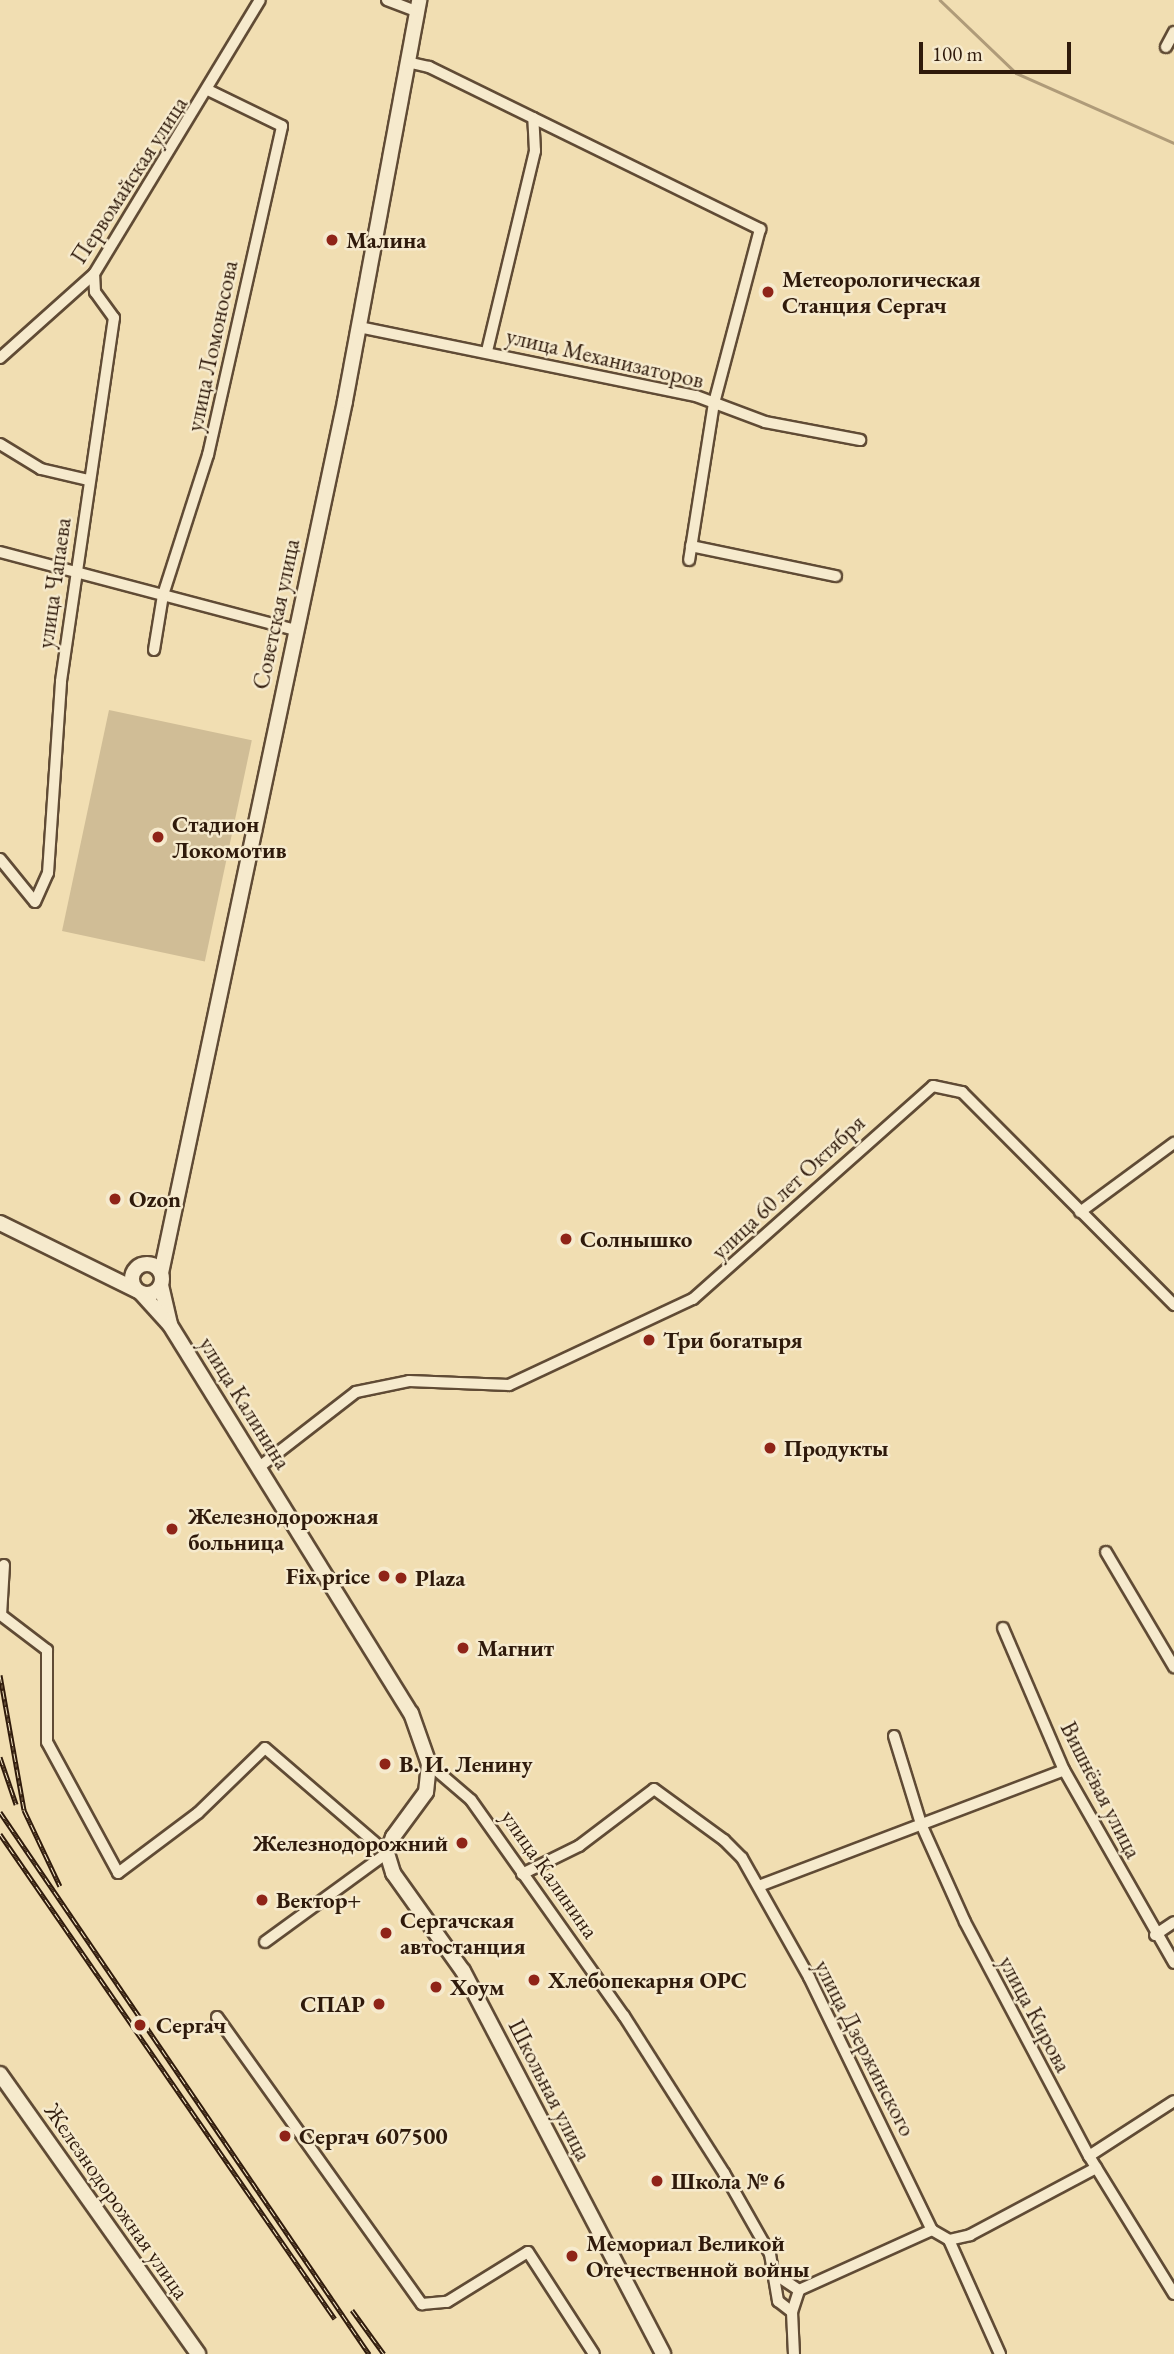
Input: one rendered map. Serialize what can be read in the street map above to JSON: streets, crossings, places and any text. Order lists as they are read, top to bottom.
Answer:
{
  "streets": {
    "main road": [
      "Советская улица",
      "улица Калинина",
      "Школьная улица",
      "Железнодорожная улица"
    ],
    "street": [
      "Первомайская улица",
      "улица Ломоносова",
      "улица Механизаторов",
      "улица Чапаева",
      "улица 60 лет Октября",
      "Вишнёвая улица",
      "улица Кирова",
      "улица Дзержинского"
    ]
  },
  "crossings": [
    ["Первомайская улица", "улица Ломоносова"],
    ["Первомайская улица", "улица Чапаева"],
    ["улица Механизаторов", "Советская улица"],
    ["улица 60 лет Октября", "улица Калинина"],
    ["улица Калинина", "улица Дзержинского"]
  ],
  "places": [
    "Малина",
    "Метеорологическая Станция Сергач",
    "Стадион Локомотив",
    "Ozon",
    "Солнышко",
    "Три богатыря",
    "Продукты",
    "Железнодорожная больница",
    "Fix price",
    "Plaza",
    "Магнит",
    "В. И. Ленину",
    "Железнодорожний",
    "Вектор+",
    "Сергачская автостанция",
    "Хлебопекарня ОРС",
    "Хоум",
    "СПАР",
    "Сергач",
    "Сергач 607500",
    "Школа № 6",
    "Мемориал Великой Отечественной войны"
  ],
  "scale_bar": "100 m"
}
